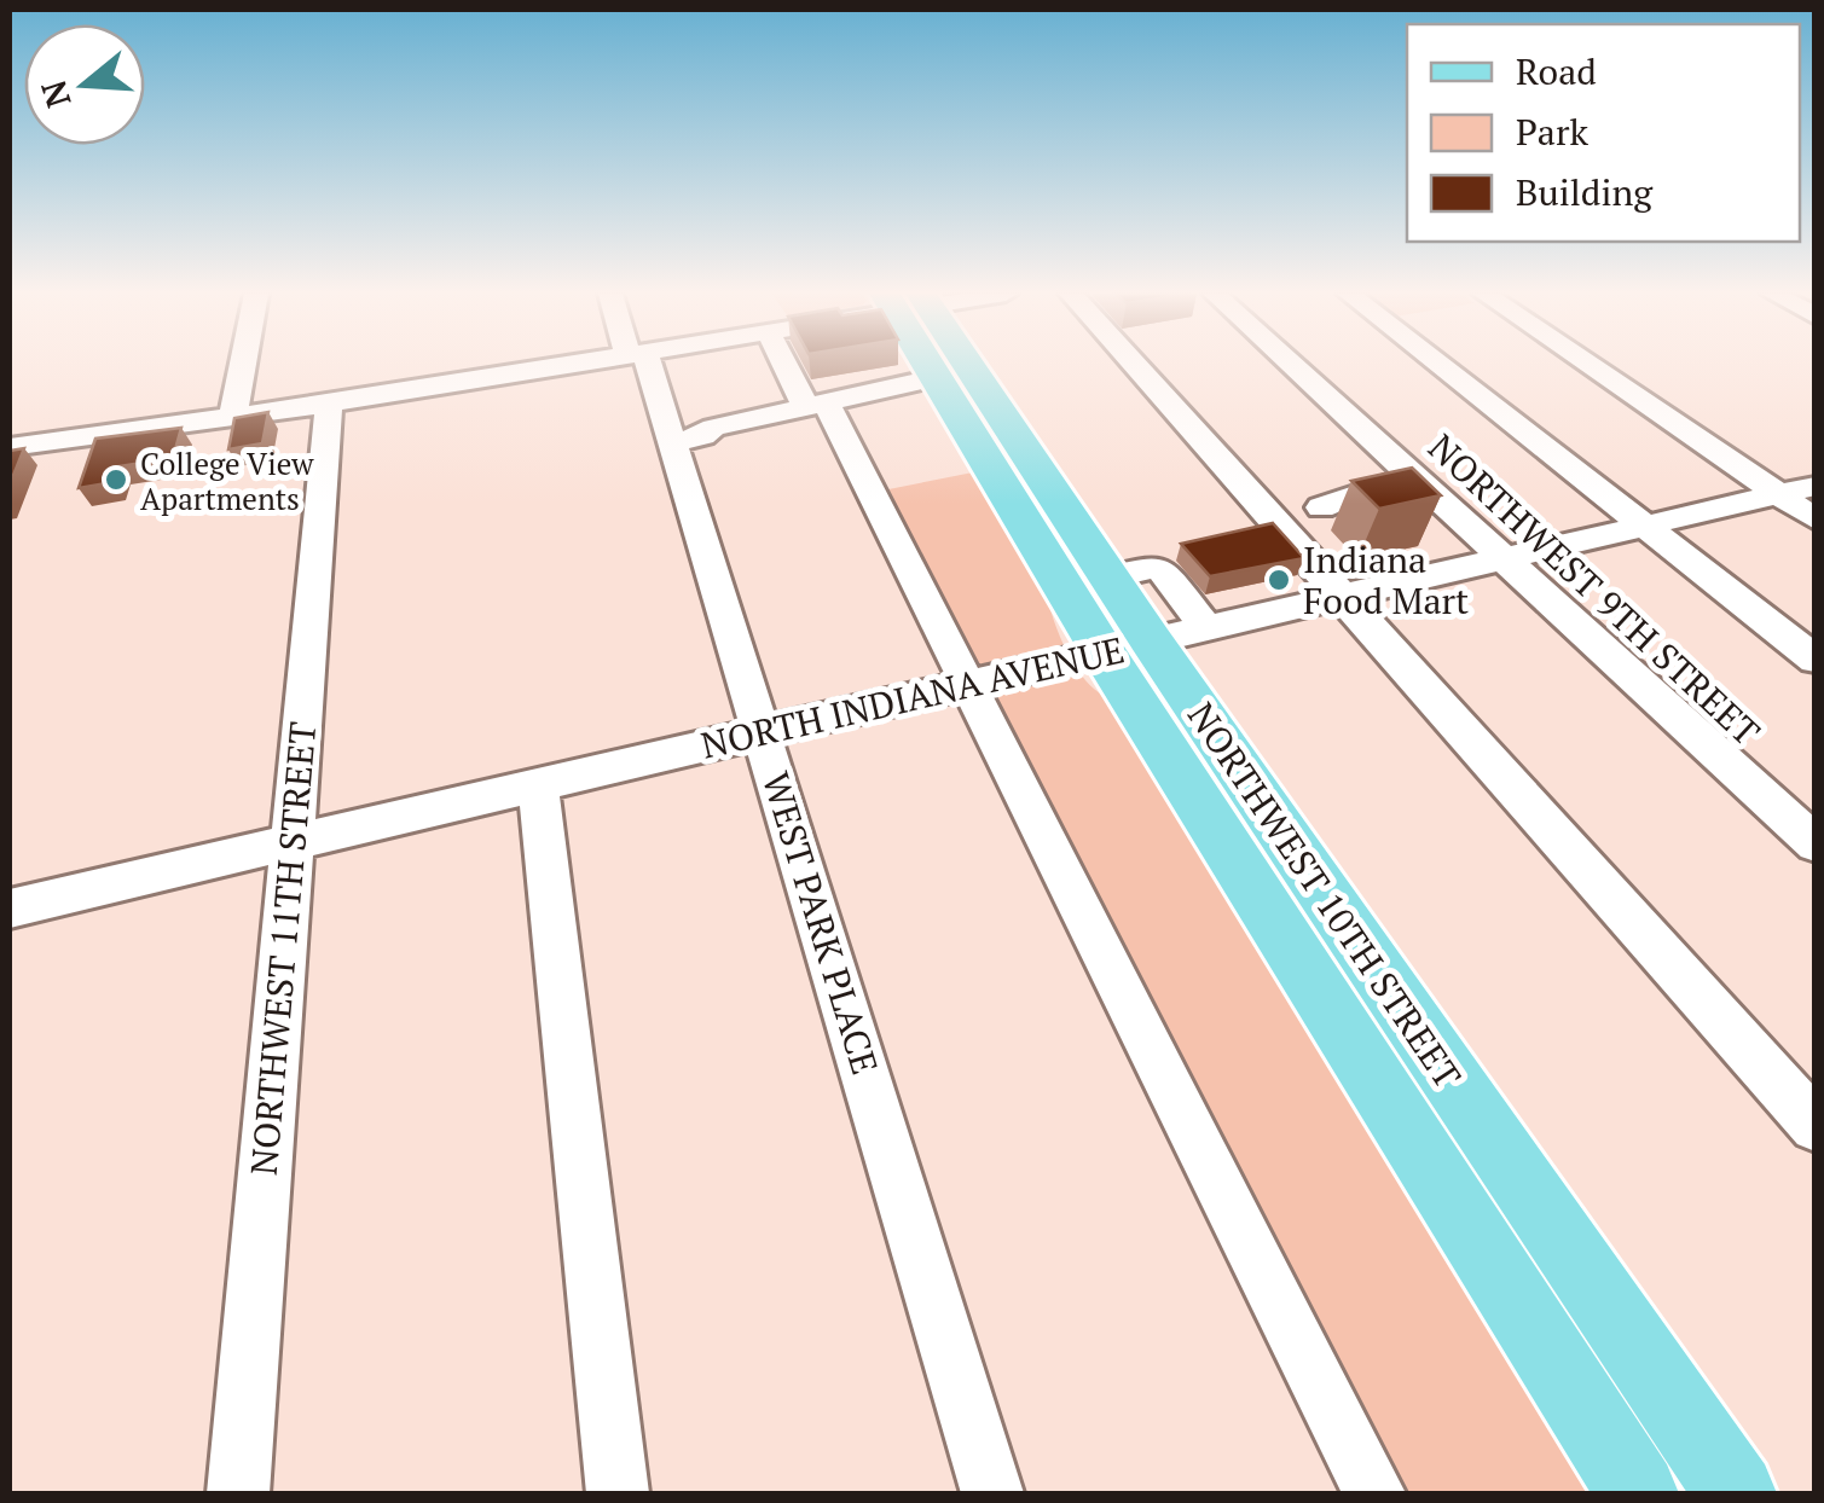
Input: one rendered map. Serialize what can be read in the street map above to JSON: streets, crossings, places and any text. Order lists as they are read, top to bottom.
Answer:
{
  "streets": {
    "main road": ["NORTHWEST 10TH STREET"],
    "street": [
      "NORTHWEST 9TH STREET",
      "NORTH INDIANA AVENUE",
      "WEST PARK PLACE",
      "NORTHWEST 11TH STREET"
    ]
  },
  "crossings": [
    ["NORTHWEST 9TH STREET", "NORTH INDIANA AVENUE"],
    ["NORTH INDIANA AVENUE", "NORTHWEST 10TH STREET"],
    ["NORTH INDIANA AVENUE", "WEST PARK PLACE"],
    ["NORTH INDIANA AVENUE", "NORTHWEST 11TH STREET"]
  ],
  "places": ["College View Apartments", "Indiana Food Mart"],
  "legend": ["Road", "Park", "Building"],
  "north": "left"
}
